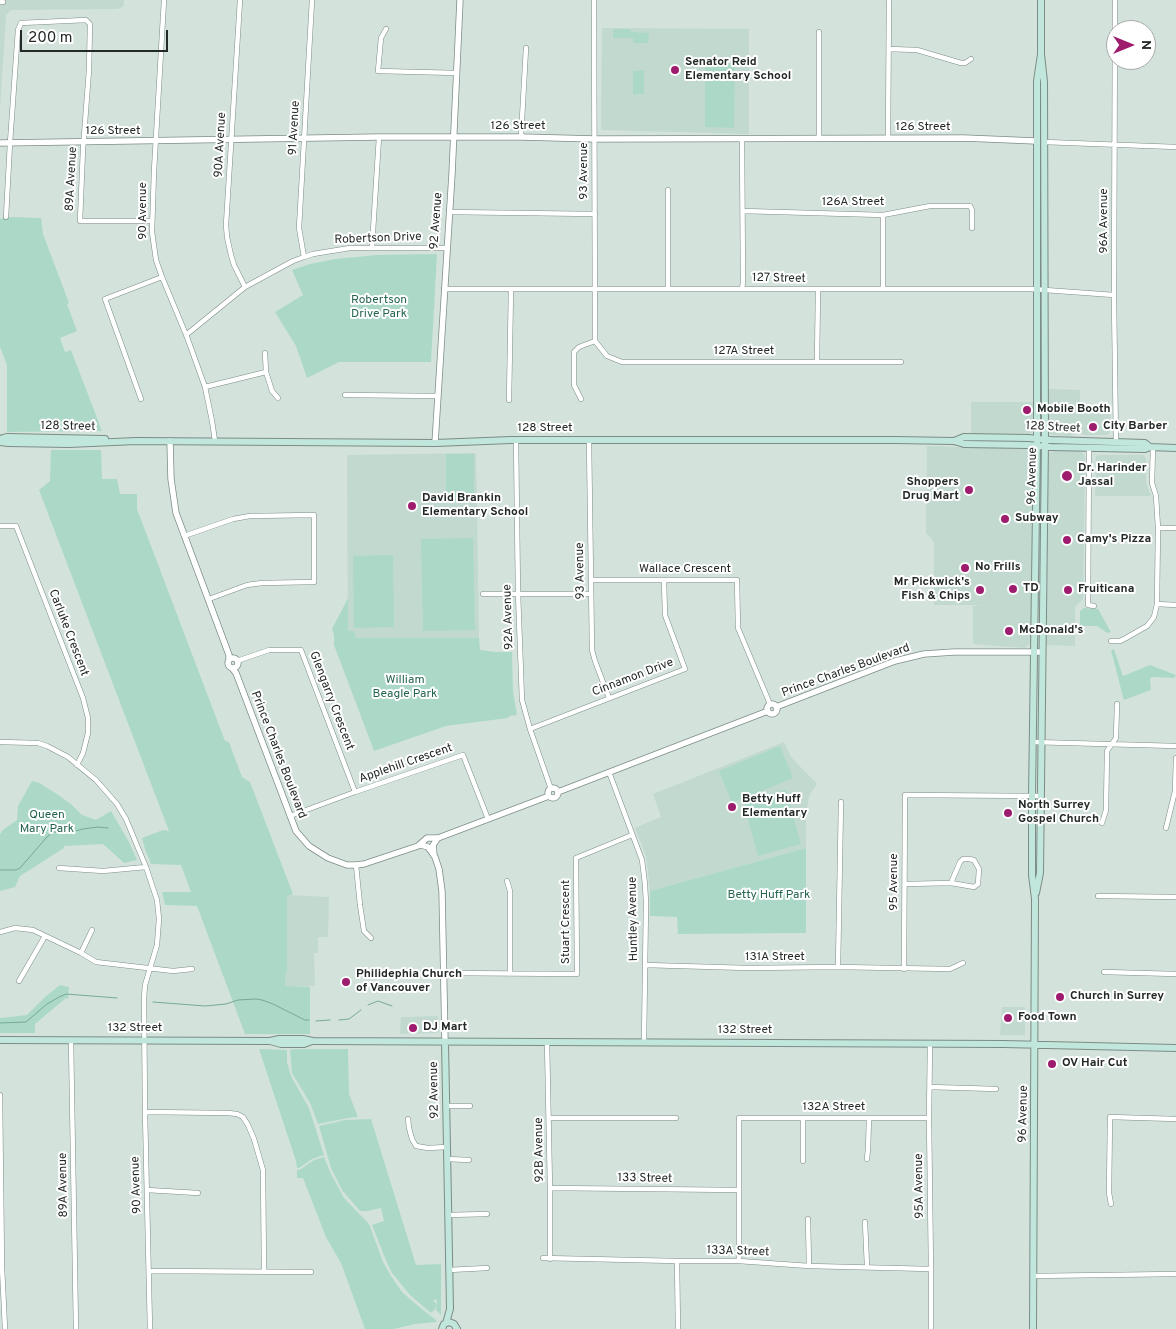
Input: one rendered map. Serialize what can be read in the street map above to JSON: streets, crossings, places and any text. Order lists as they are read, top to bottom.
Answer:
{
  "streets": {
    "main road": [
      "92 Avenue",
      "128 Street",
      "96 Avenue",
      "132 Street"
    ],
    "street": [
      "126 Street",
      "91 Avenue",
      "90A Avenue",
      "93 Avenue",
      "89A Avenue",
      "126A Street",
      "90 Avenue",
      "96A Avenue",
      "Robertson Drive",
      "127 Street",
      "127A Street",
      "Wallace Crescent",
      "92A Avenue",
      "Carluke Crescent",
      "Prince Charles Boulevard",
      "Cinnamon Drive",
      "Glengarry Crescent",
      "Applehill Crescent",
      "95 Avenue",
      "Huntley Avenue",
      "Stuart Crescent",
      "131A Street",
      "132A Street",
      "92B Avenue",
      "133 Street",
      "95A Avenue",
      "133A Street"
    ]
  },
  "crossings": [
    ["126 Street", "91 Avenue"],
    ["126 Street", "90A Avenue"],
    ["126 Street", "93 Avenue"],
    ["126 Street", "89A Avenue"],
    ["126 Street", "90 Avenue"],
    ["126 Street", "92 Avenue"],
    ["126 Street", "96 Avenue"],
    ["91 Avenue", "Robertson Drive"],
    ["90A Avenue", "Robertson Drive"],
    ["93 Avenue", "127 Street"],
    ["93 Avenue", "127A Street"],
    ["93 Avenue", "128 Street"],
    ["93 Avenue", "Wallace Crescent"],
    ["93 Avenue", "Cinnamon Drive"],
    ["89A Avenue", "90 Avenue"],
    ["89A Avenue", "132 Street"],
    ["90 Avenue", "Robertson Drive"],
    ["90 Avenue", "128 Street"],
    ["90 Avenue", "Carluke Crescent"],
    ["90 Avenue", "132 Street"],
    ["92 Avenue", "Robertson Drive"],
    ["92 Avenue", "127 Street"],
    ["92 Avenue", "128 Street"],
    ["92 Avenue", "Stuart Crescent"],
    ["92 Avenue", "132 Street"],
    ["96A Avenue", "127 Street"],
    ["96A Avenue", "128 Street"],
    ["127 Street", "96 Avenue"],
    ["128 Street", "96 Avenue"],
    ["128 Street", "92A Avenue"],
    ["128 Street", "Prince Charles Boulevard"],
    ["96 Avenue", "Prince Charles Boulevard"],
    ["96 Avenue", "95 Avenue"],
    ["96 Avenue", "132 Street"],
    ["Wallace Crescent", "Prince Charles Boulevard"],
    ["Wallace Crescent", "Cinnamon Drive"],
    ["92A Avenue", "Cinnamon Drive"],
    ["Prince Charles Boulevard", "Glengarry Crescent"],
    ["Prince Charles Boulevard", "Applehill Crescent"],
    ["Glengarry Crescent", "Applehill Crescent"],
    ["95 Avenue", "131A Street"],
    ["Huntley Avenue", "Stuart Crescent"],
    ["Huntley Avenue", "131A Street"],
    ["Huntley Avenue", "132 Street"],
    ["132 Street", "92B Avenue"],
    ["132 Street", "95A Avenue"],
    ["132A Street", "133 Street"],
    ["132A Street", "95A Avenue"],
    ["92B Avenue", "133 Street"],
    ["92B Avenue", "133A Street"],
    ["95A Avenue", "133A Street"]
  ],
  "parks": [
    "Robertson Drive Park",
    "William Beagle Park",
    "Queen Mary Park",
    "Betty Huff Park"
  ],
  "places": [
    "Senator Reid Elementary School",
    "Mobile Booth",
    "City Barber",
    "Dr. Harinder Jassal",
    "Shoppers Drug Mart",
    "David Brankin Elementary School",
    "Subway",
    "Camy's Pizza",
    "No Frills",
    "TD",
    "Mr Pickwick's Fish & Chips",
    "Fruiticana",
    "McDonald's",
    "Betty Huff Elementary",
    "North Surrey Gospel Church",
    "Philidephia Church of Vancouver",
    "Church in Surrey",
    "Food Town",
    "DJ Mart",
    "OV Hair Cut"
  ],
  "scale_bar": "200 m",
  "north": "right"
}
